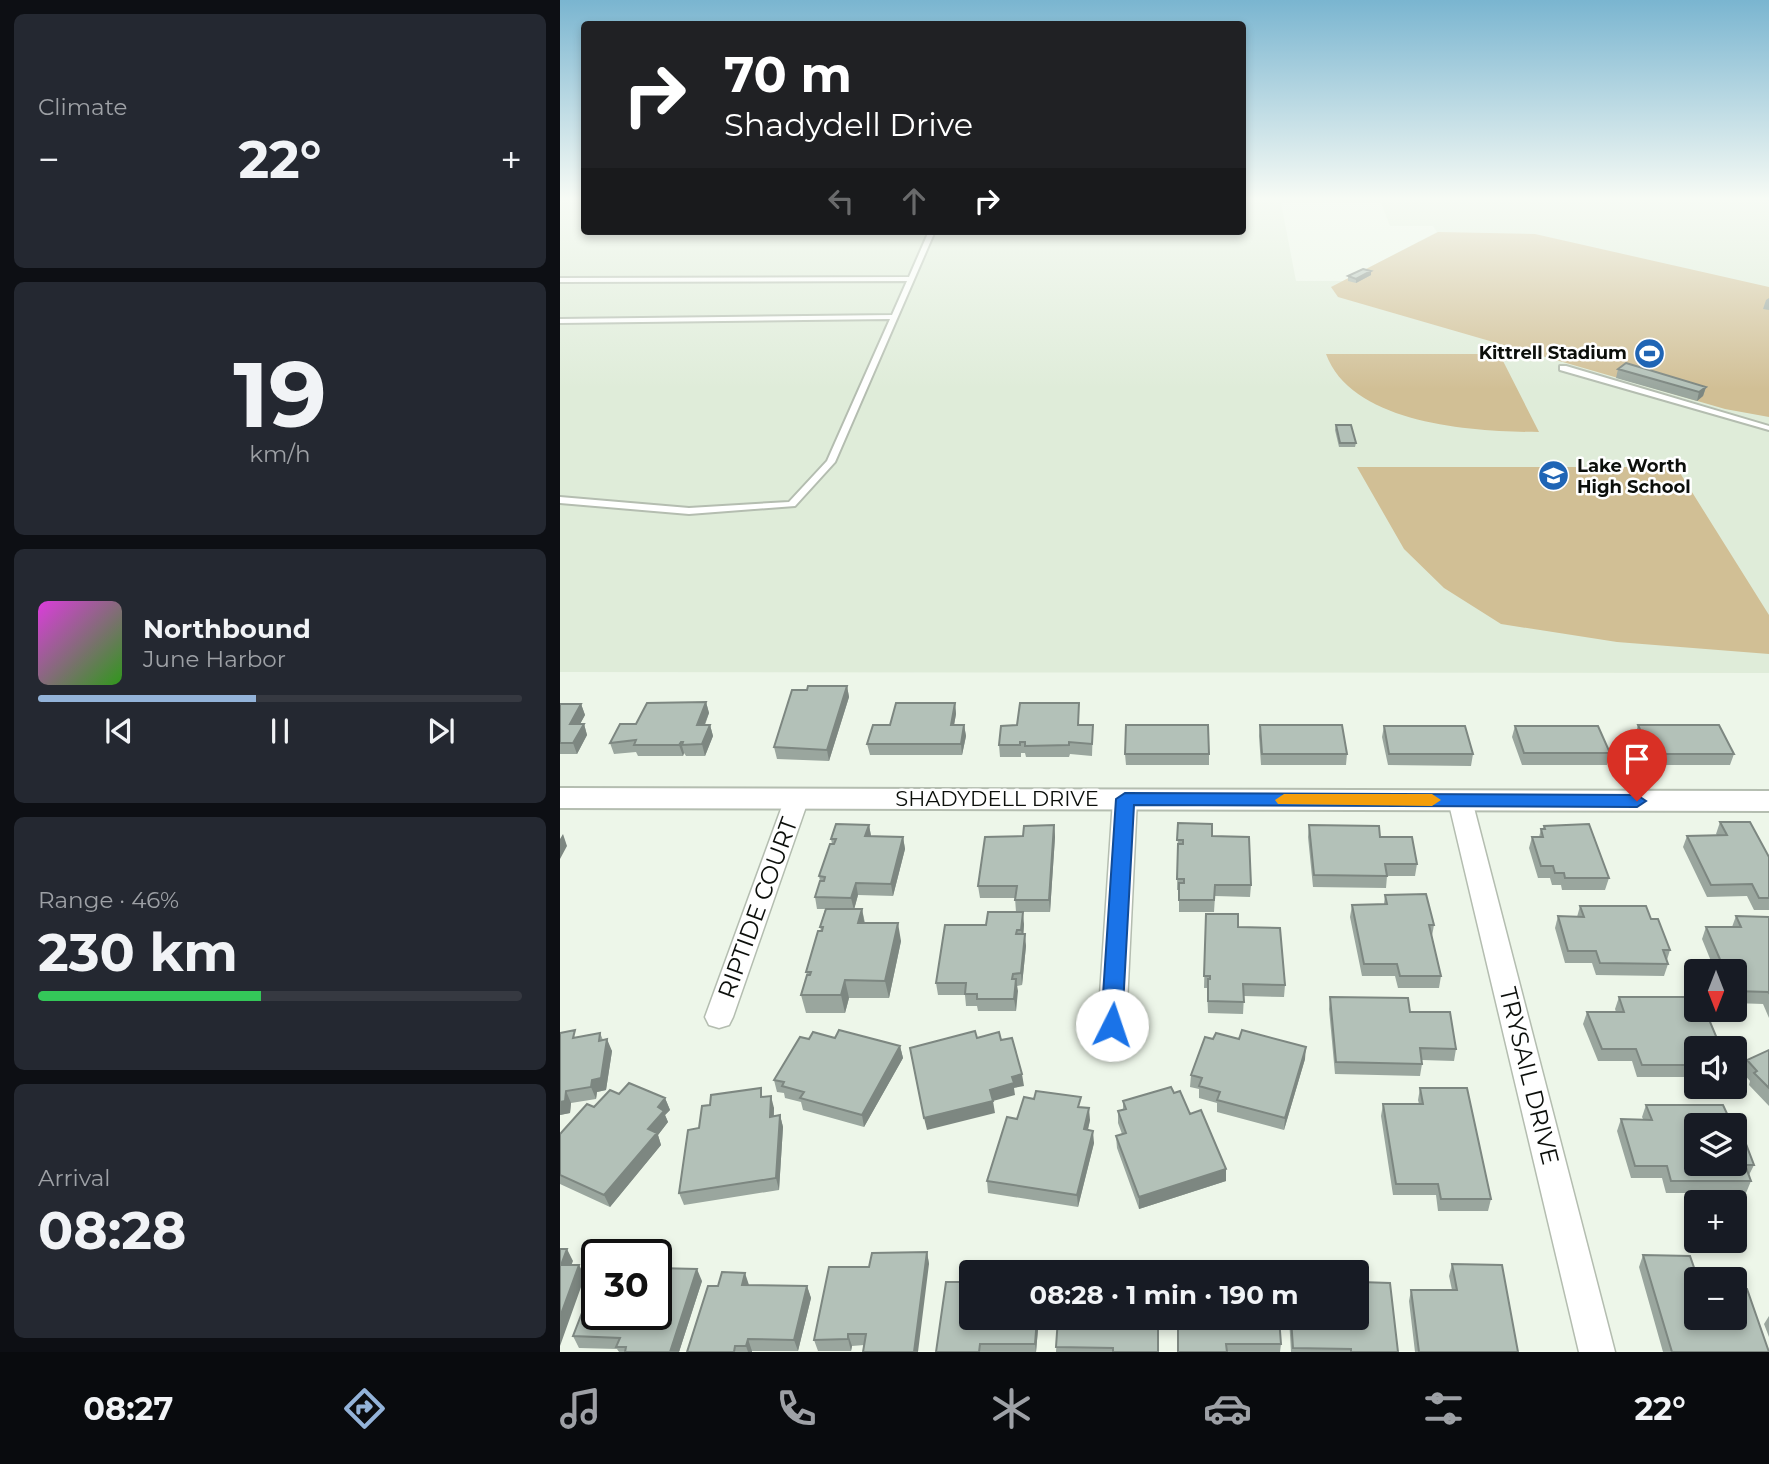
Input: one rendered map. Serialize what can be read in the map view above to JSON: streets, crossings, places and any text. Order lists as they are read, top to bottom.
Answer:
{
  "streets": {
    "street": ["SHADYDELL DRIVE", "RIPTIDE COURT", "TRYSAIL DRIVE"]
  },
  "crossings": [
    ["SHADYDELL DRIVE", "RIPTIDE COURT"],
    ["SHADYDELL DRIVE", "TRYSAIL DRIVE"]
  ],
  "places": {
    "sports": ["Kittrell Stadium"],
    "school or university": ["Lake Worth High School"]
  },
  "north": "bottom",
  "page": {
    "tile": [
      "Climate",
      ["19", "km/h"],
      ["Range · 46%", "230 km"],
      ["Arrival", "08:28"]
    ],
    "turn": ["70 m", "Shadydell Drive"],
    "heat": ["−", "22°", "+"],
    "song": ["Northbound", "June Harbor"],
    "map_buttons": ["+", "−"],
    "limit": "30",
    "trip": "08:28 · 1 min · 190 m",
    "tabs": ["08:27", "22°"]
  }
}
